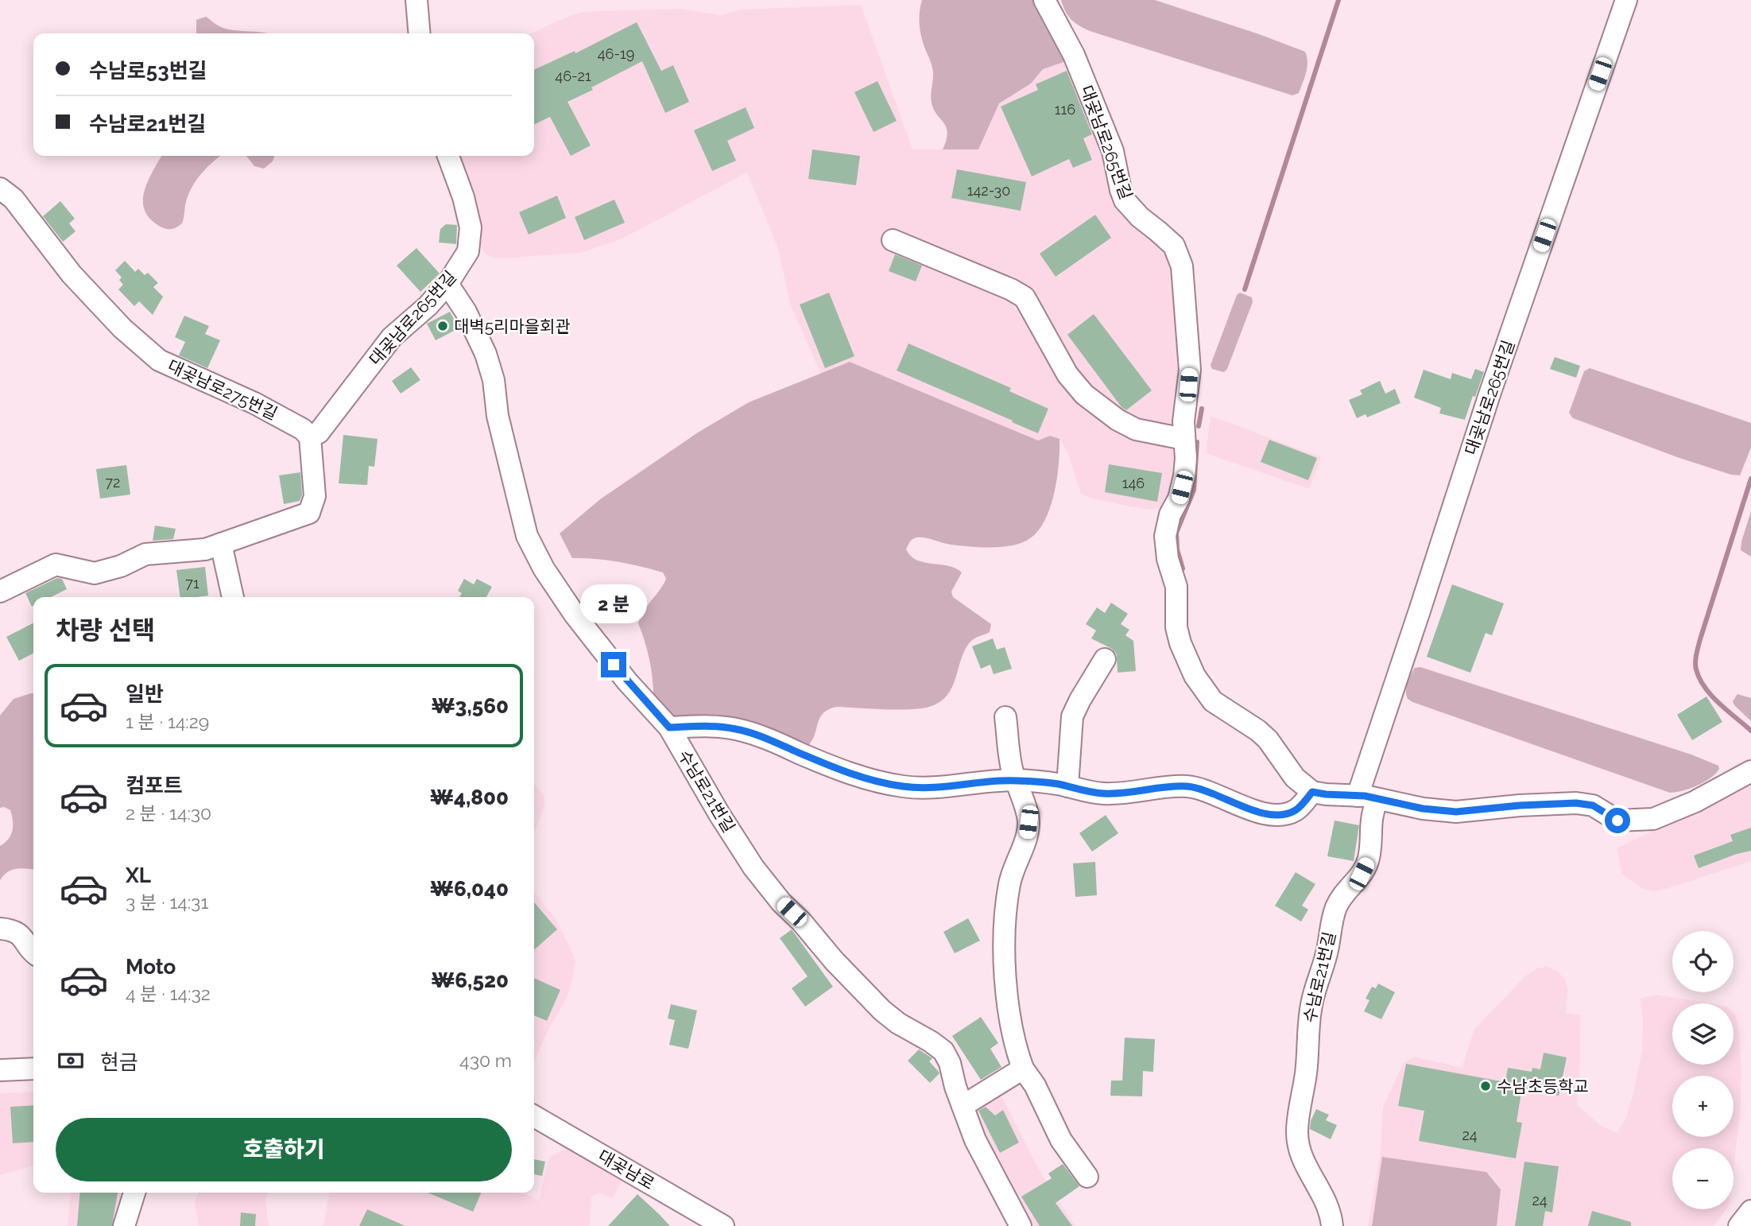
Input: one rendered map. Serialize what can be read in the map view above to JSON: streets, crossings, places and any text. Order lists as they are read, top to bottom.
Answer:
{
  "streets": {
    "street": [
      "대곶남로265번길",
      "대곶남로275번길",
      "수남로21번길",
      "대곶남로"
    ]
  },
  "crossings": [
    ["대곶남로265번길", "대곶남로275번길"],
    ["대곶남로265번길", "수남로21번길"]
  ],
  "places": ["대벽5리마을회관", "수남초등학교"],
  "house_numbers": [
    "46-19",
    "46-21",
    "116",
    "142-30",
    "72",
    "146",
    "71",
    "24",
    "24"
  ],
  "page": {
    "banner": ["수남로53번길", "수남로21번길"],
    "bubble": "2 분",
    "heading": "차량 선택",
    "list": [
      {
        "name": "일반",
        "note": "1 분 · 14:29",
        "value": "₩3,560"
      },
      {
        "name": "컴포트",
        "note": "2 분 · 14:30",
        "value": "₩4,800"
      },
      {
        "name": "XL",
        "note": "3 분 · 14:31",
        "value": "₩6,040"
      },
      {
        "name": "Moto",
        "note": "4 분 · 14:32",
        "value": "₩6,520"
      }
    ],
    "map_buttons": ["+", "−"],
    "pay": ["현금", "430 m"],
    "buttons": "호출하기"
  }
}
